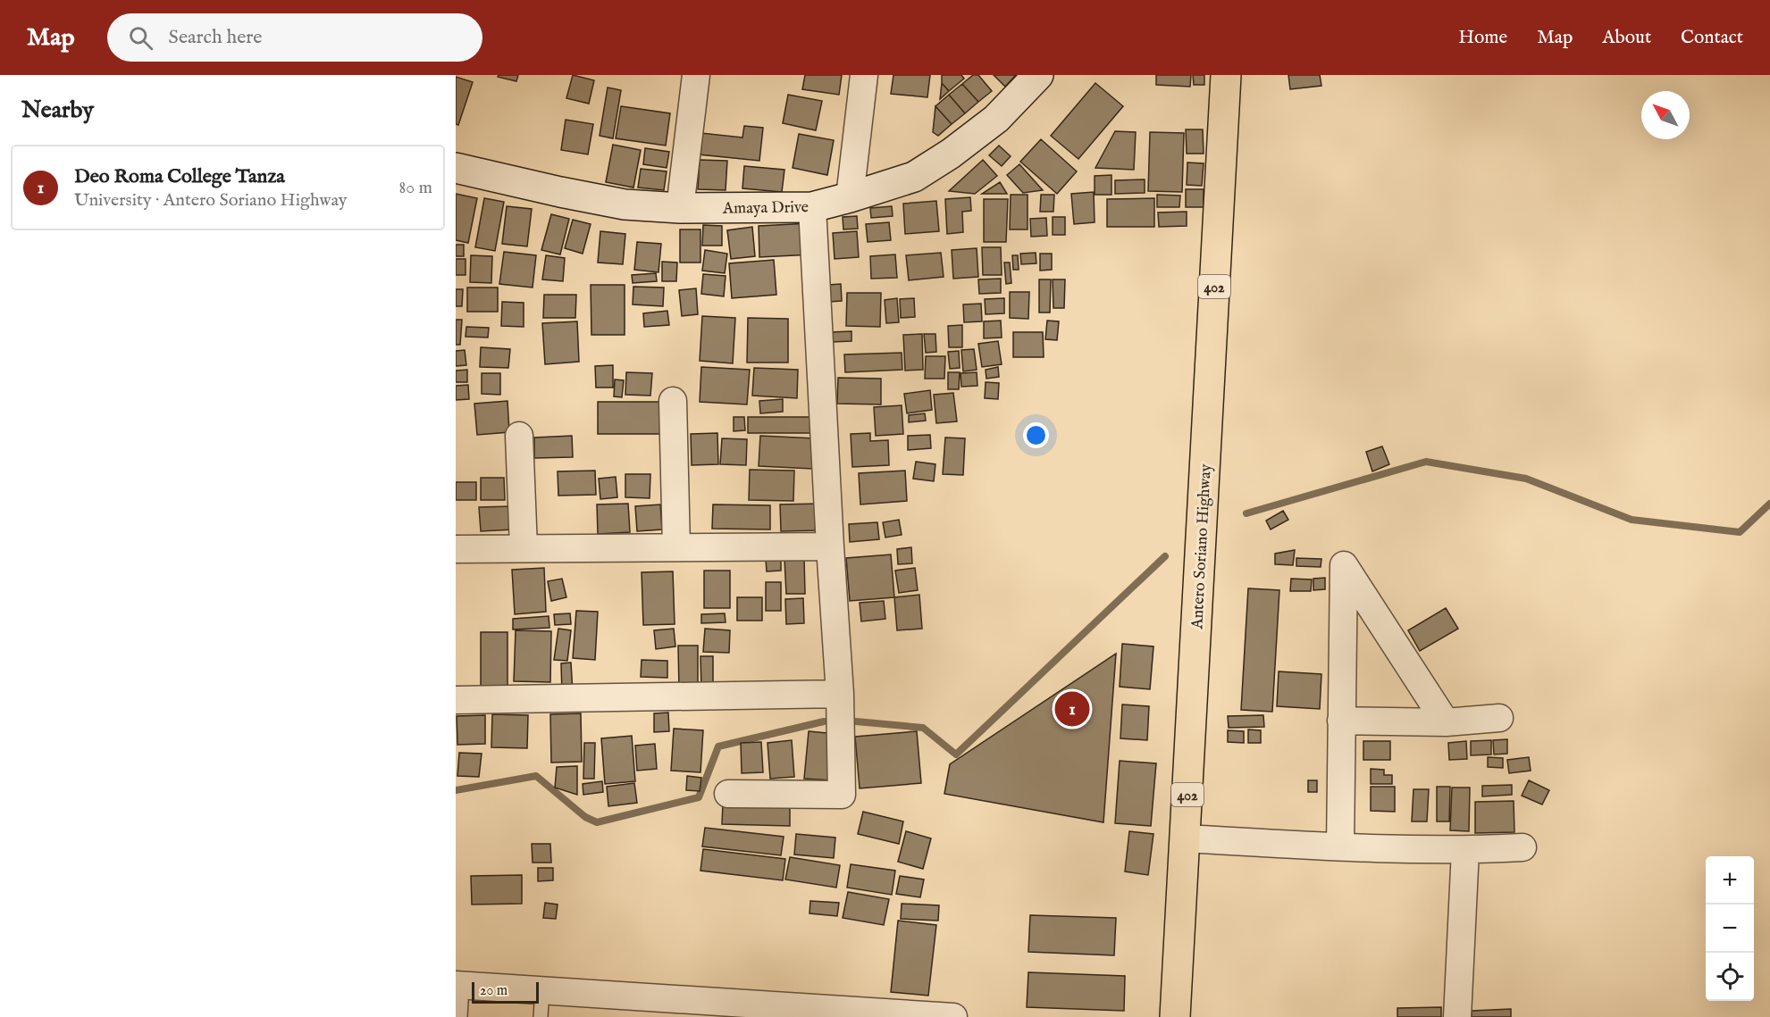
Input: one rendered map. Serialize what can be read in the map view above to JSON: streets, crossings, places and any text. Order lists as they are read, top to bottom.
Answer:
{
  "streets": {
    "main road": ["402", "Antero Soriano Highway"],
    "street": ["Amaya Drive"]
  },
  "scale_bar": "20 m",
  "north": "top left",
  "page": {
    "header": "Map",
    "search": "Search here",
    "nav": [
      "Home",
      "Map",
      "About",
      "Contact"
    ],
    "heading": "Nearby",
    "list": [
      {
        "mark": "1",
        "name": "Deo Roma College Tanza",
        "note": "University · Antero Soriano Highway",
        "value": "80 m"
      }
    ],
    "pins": "1",
    "map_buttons": ["+", "−"],
    "scale": "20 m"
  }
}
